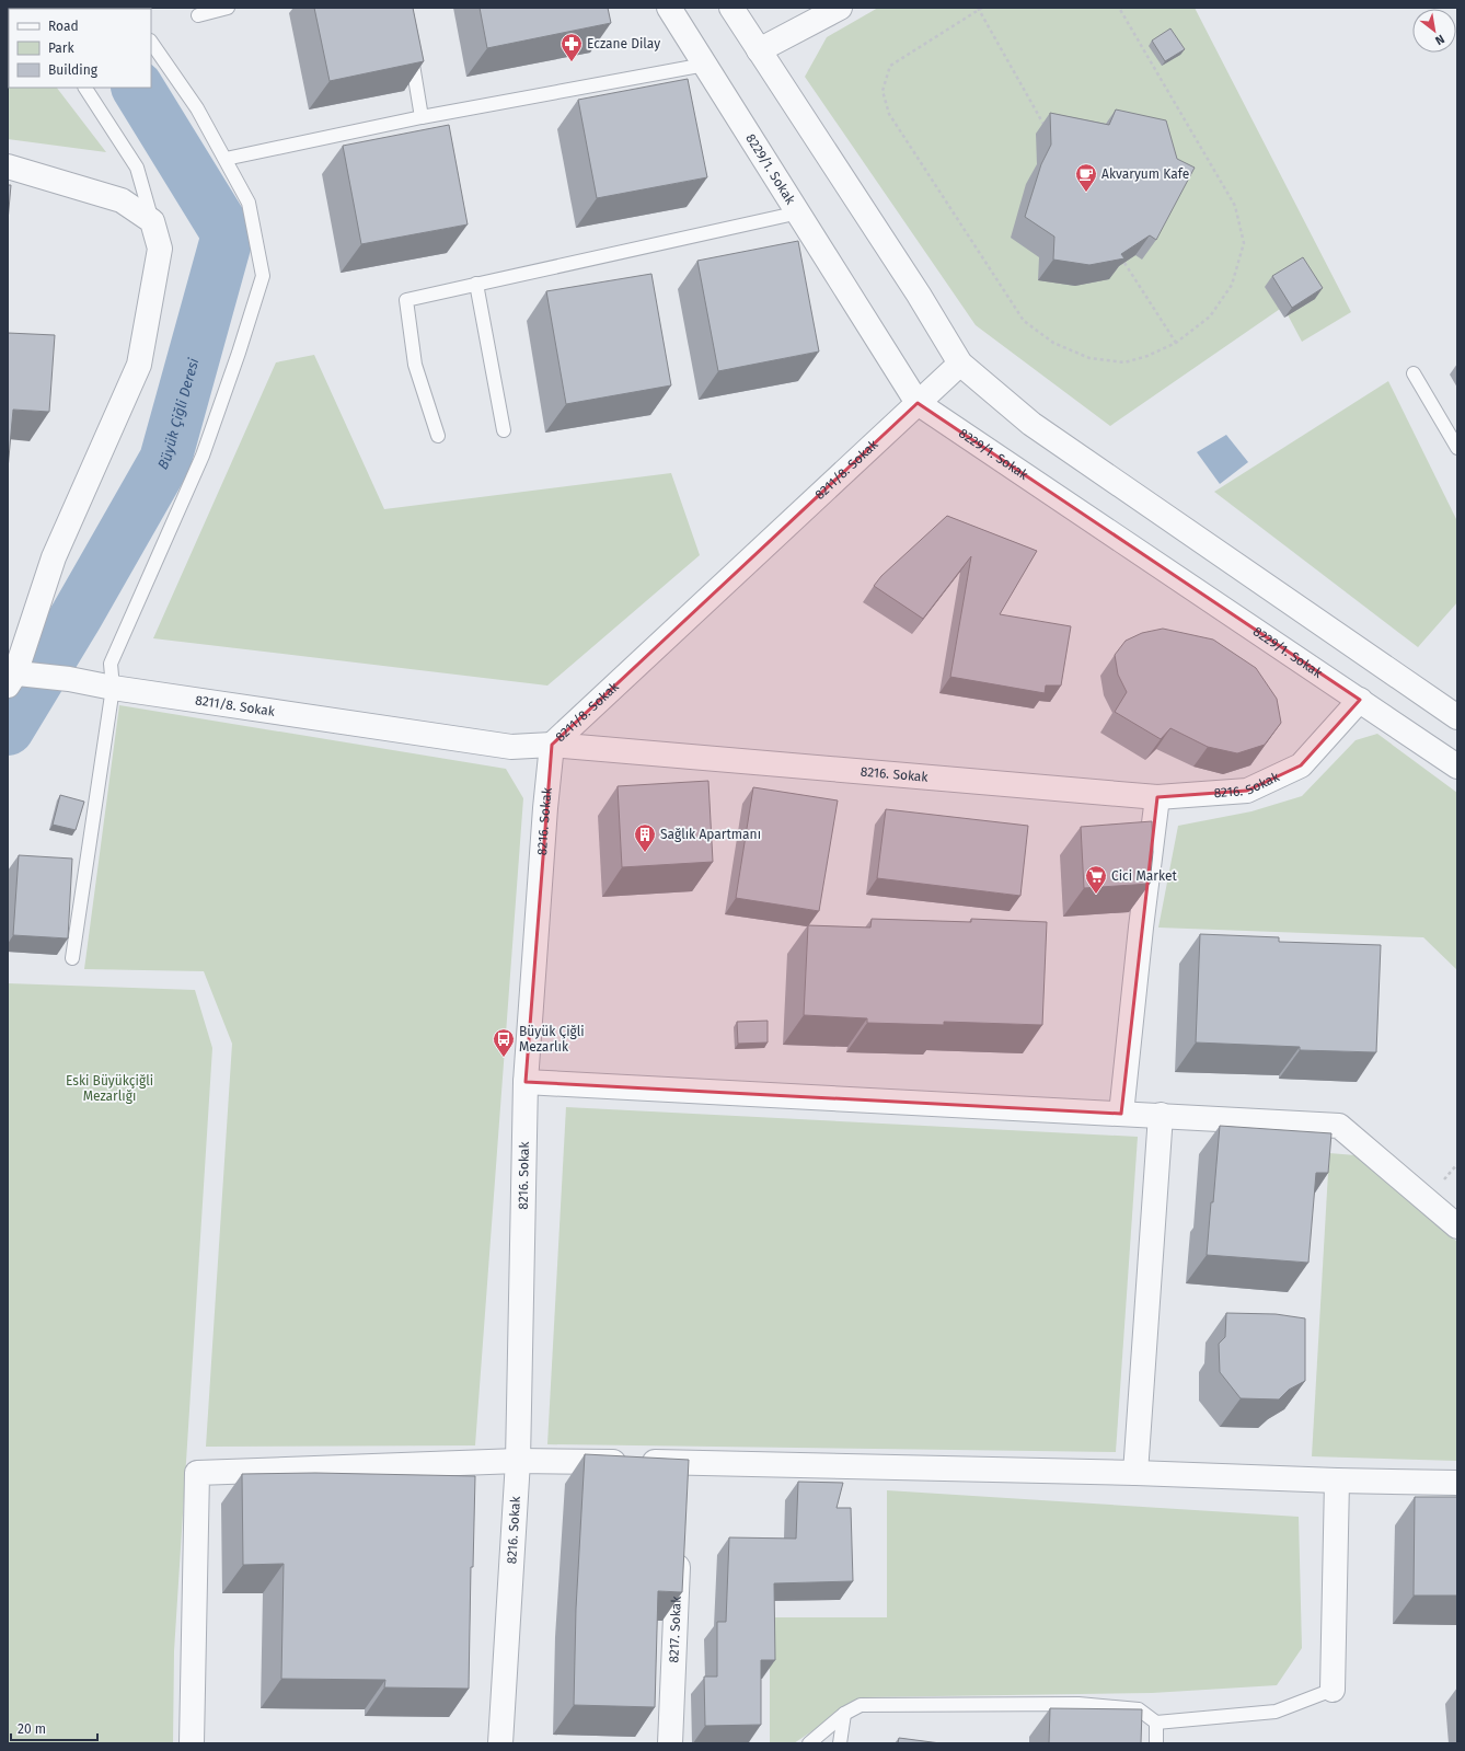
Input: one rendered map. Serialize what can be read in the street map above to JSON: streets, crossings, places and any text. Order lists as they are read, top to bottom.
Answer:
{
  "streets": {
    "street": [
      "8229/1. Sokak",
      "8211/8. Sokak",
      "8216. Sokak",
      "8217. Sokak"
    ]
  },
  "crossings": [
    ["8229/1. Sokak", "8211/8. Sokak"],
    ["8229/1. Sokak", "8216. Sokak"],
    ["8211/8. Sokak", "8216. Sokak"]
  ],
  "water": ["Büyük Çiğli Deresi"],
  "parks": ["Eski Büyükçiğli Mezarlığı"],
  "places": {
    "pharmacy": ["Eczane Dilay"],
    "cafe": ["Akvaryum Kafe"],
    "building": ["Sağlık Apartmanı"],
    "supermarket": ["Cici Market"],
    "bus stop": ["Büyük Çiğli Mezarlık"]
  },
  "legend": ["Road", "Park", "Building"],
  "scale_bar": "20 m",
  "north": "bottom right"
}
